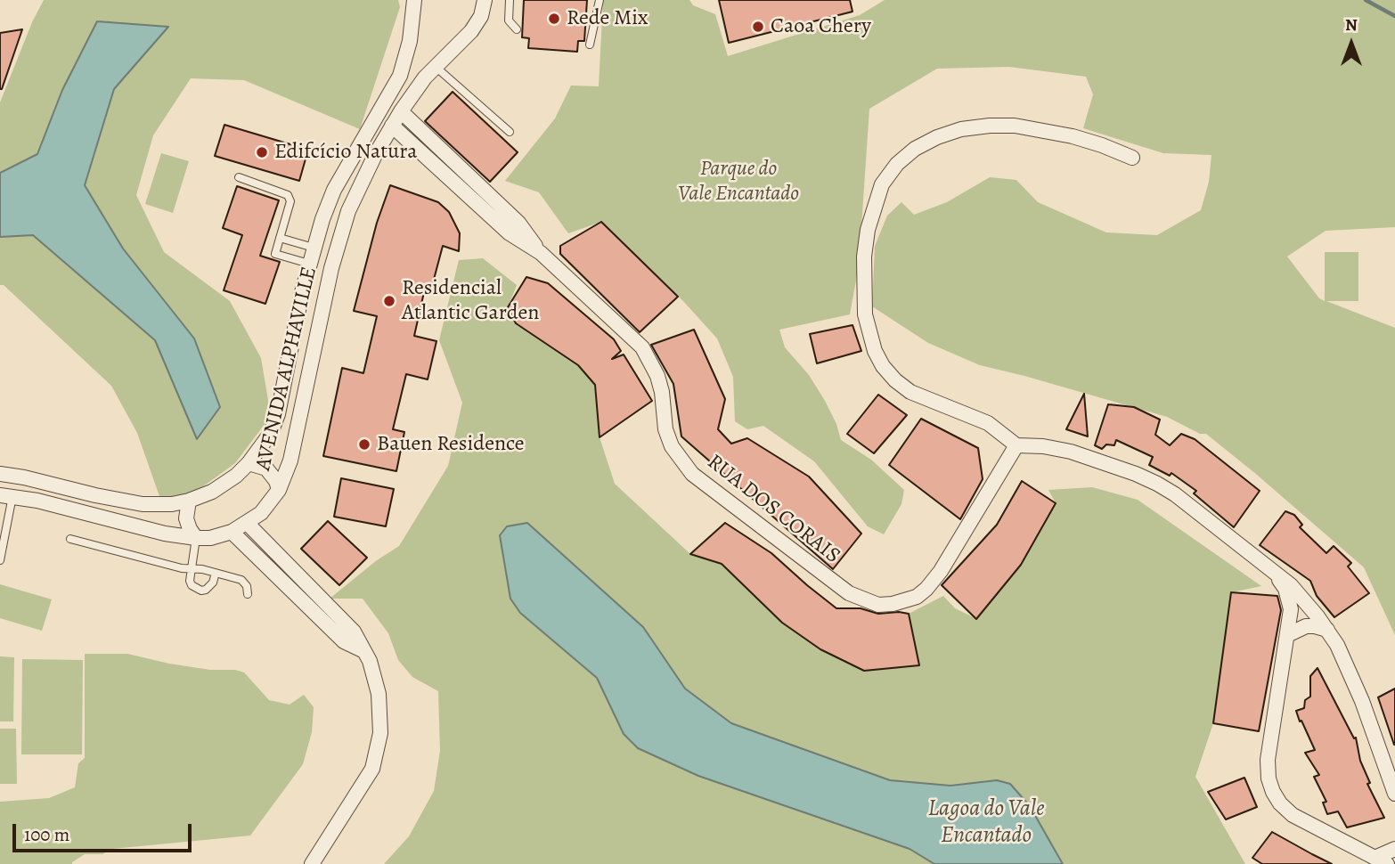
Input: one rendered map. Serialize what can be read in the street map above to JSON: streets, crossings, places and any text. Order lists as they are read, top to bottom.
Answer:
{
  "streets": {
    "street": ["AVENIDA ALPHAVILLE", "RUA DOS CORAIS"]
  },
  "crossings": [
    ["AVENIDA ALPHAVILLE", "RUA DOS CORAIS"]
  ],
  "water": ["Lagoa do Vale Encantado"],
  "parks": ["Parque do Vale Encantado"],
  "places": [
    "Rede Mix",
    "Caoa Chery",
    "Edifcício Natura",
    "Residencial Atlantic Garden",
    "Bauen Residence"
  ],
  "scale_bar": "100 m",
  "north": "top"
}
